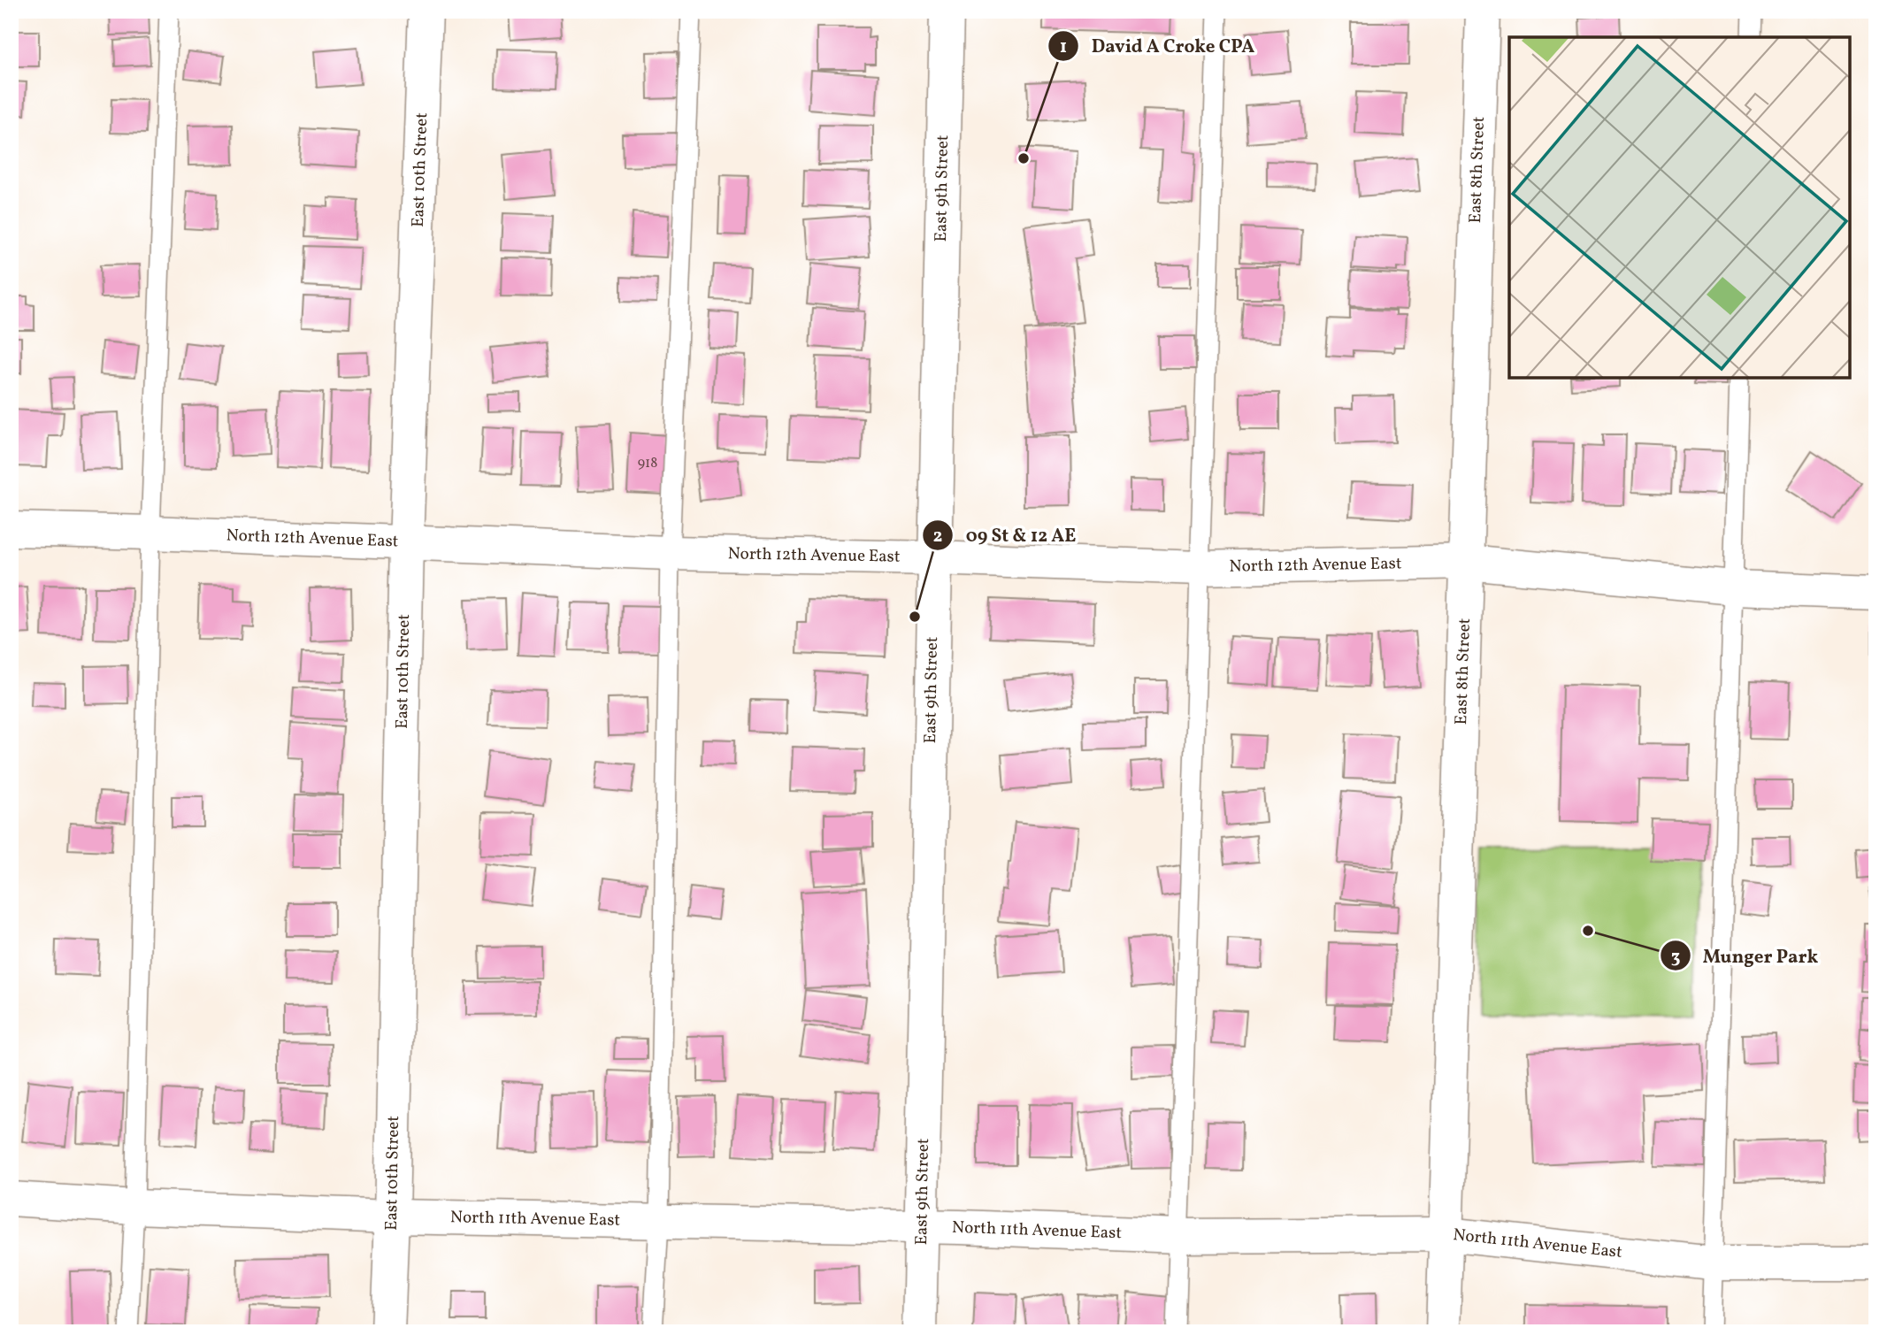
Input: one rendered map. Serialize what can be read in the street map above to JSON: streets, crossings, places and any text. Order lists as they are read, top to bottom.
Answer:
{
  "streets": {
    "street": [
      "East 10th Street",
      "East 8th Street",
      "East 9th Street",
      "North 12th Avenue East",
      "North 11th Avenue East"
    ]
  },
  "crossings": [
    ["East 10th Street", "North 12th Avenue East"],
    ["East 10th Street", "North 11th Avenue East"],
    ["East 8th Street", "North 12th Avenue East"],
    ["East 8th Street", "North 11th Avenue East"],
    ["East 9th Street", "North 12th Avenue East"],
    ["East 9th Street", "North 11th Avenue East"]
  ],
  "places": ["David A Croke CPA", "09 St & 12 AE", "Munger Park"],
  "house_numbers": ["918"]
}
